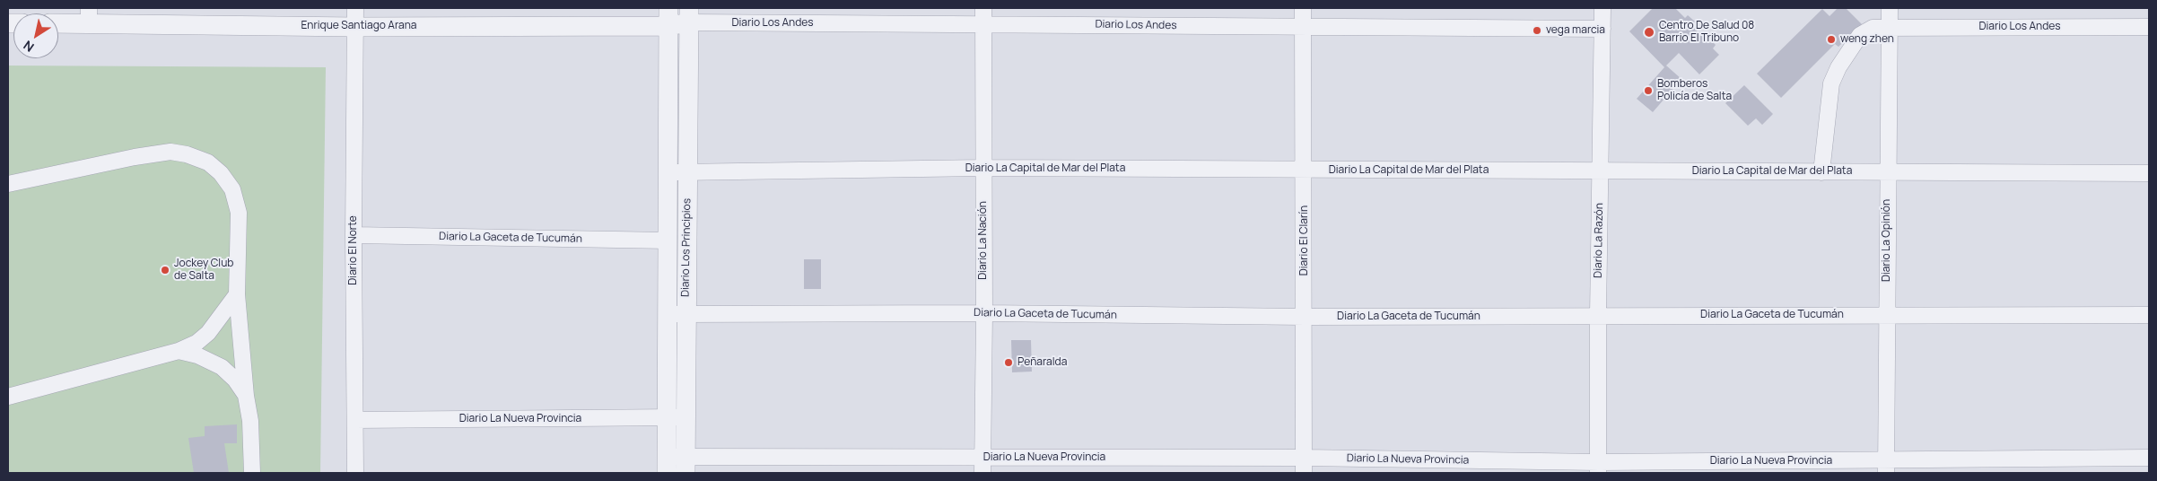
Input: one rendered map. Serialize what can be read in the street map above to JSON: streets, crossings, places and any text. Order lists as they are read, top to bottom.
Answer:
{
  "streets": {
    "street": [
      "Diario Los Andes",
      "Enrique Santiago Arana",
      "Diario La Capital de Mar del Plata",
      "Diario La Gaceta de Tucumán",
      "Diario La Nación",
      "Diario El Clarín",
      "Diario La Razón",
      "Diario La Opinión",
      "Diario Los Principios",
      "Diario El Norte",
      "Diario La Nueva Provincia"
    ]
  },
  "crossings": [
    ["Diario Los Andes", "Enrique Santiago Arana"],
    ["Diario Los Andes", "Diario La Capital de Mar del Plata"],
    ["Diario Los Andes", "Diario La Nación"],
    ["Diario Los Andes", "Diario El Clarín"],
    ["Diario Los Andes", "Diario La Razón"],
    ["Diario Los Andes", "Diario La Opinión"],
    ["Diario Los Andes", "Diario Los Principios"],
    ["Enrique Santiago Arana", "Diario Los Principios"],
    ["Enrique Santiago Arana", "Diario El Norte"],
    ["Diario La Capital de Mar del Plata", "Diario La Nación"],
    ["Diario La Capital de Mar del Plata", "Diario El Clarín"],
    ["Diario La Capital de Mar del Plata", "Diario La Razón"],
    ["Diario La Capital de Mar del Plata", "Diario La Opinión"],
    ["Diario La Capital de Mar del Plata", "Diario Los Principios"],
    ["Diario La Gaceta de Tucumán", "Diario La Nación"],
    ["Diario La Gaceta de Tucumán", "Diario El Clarín"],
    ["Diario La Gaceta de Tucumán", "Diario La Razón"],
    ["Diario La Gaceta de Tucumán", "Diario La Opinión"],
    ["Diario La Gaceta de Tucumán", "Diario Los Principios"],
    ["Diario La Gaceta de Tucumán", "Diario El Norte"],
    ["Diario La Nación", "Diario La Nueva Provincia"],
    ["Diario El Clarín", "Diario La Nueva Provincia"],
    ["Diario La Razón", "Diario La Nueva Provincia"],
    ["Diario La Opinión", "Diario La Nueva Provincia"],
    ["Diario Los Principios", "Diario La Nueva Provincia"],
    ["Diario El Norte", "Diario La Nueva Provincia"]
  ],
  "places": [
    "vega marcia",
    "Centro De Salud 08 Barrio El Tribuno",
    "weng zhen",
    "Bomberos Policía de Salta",
    "Jockey Club de Salta",
    "Peñaralda"
  ],
  "north": "bottom left"
}
